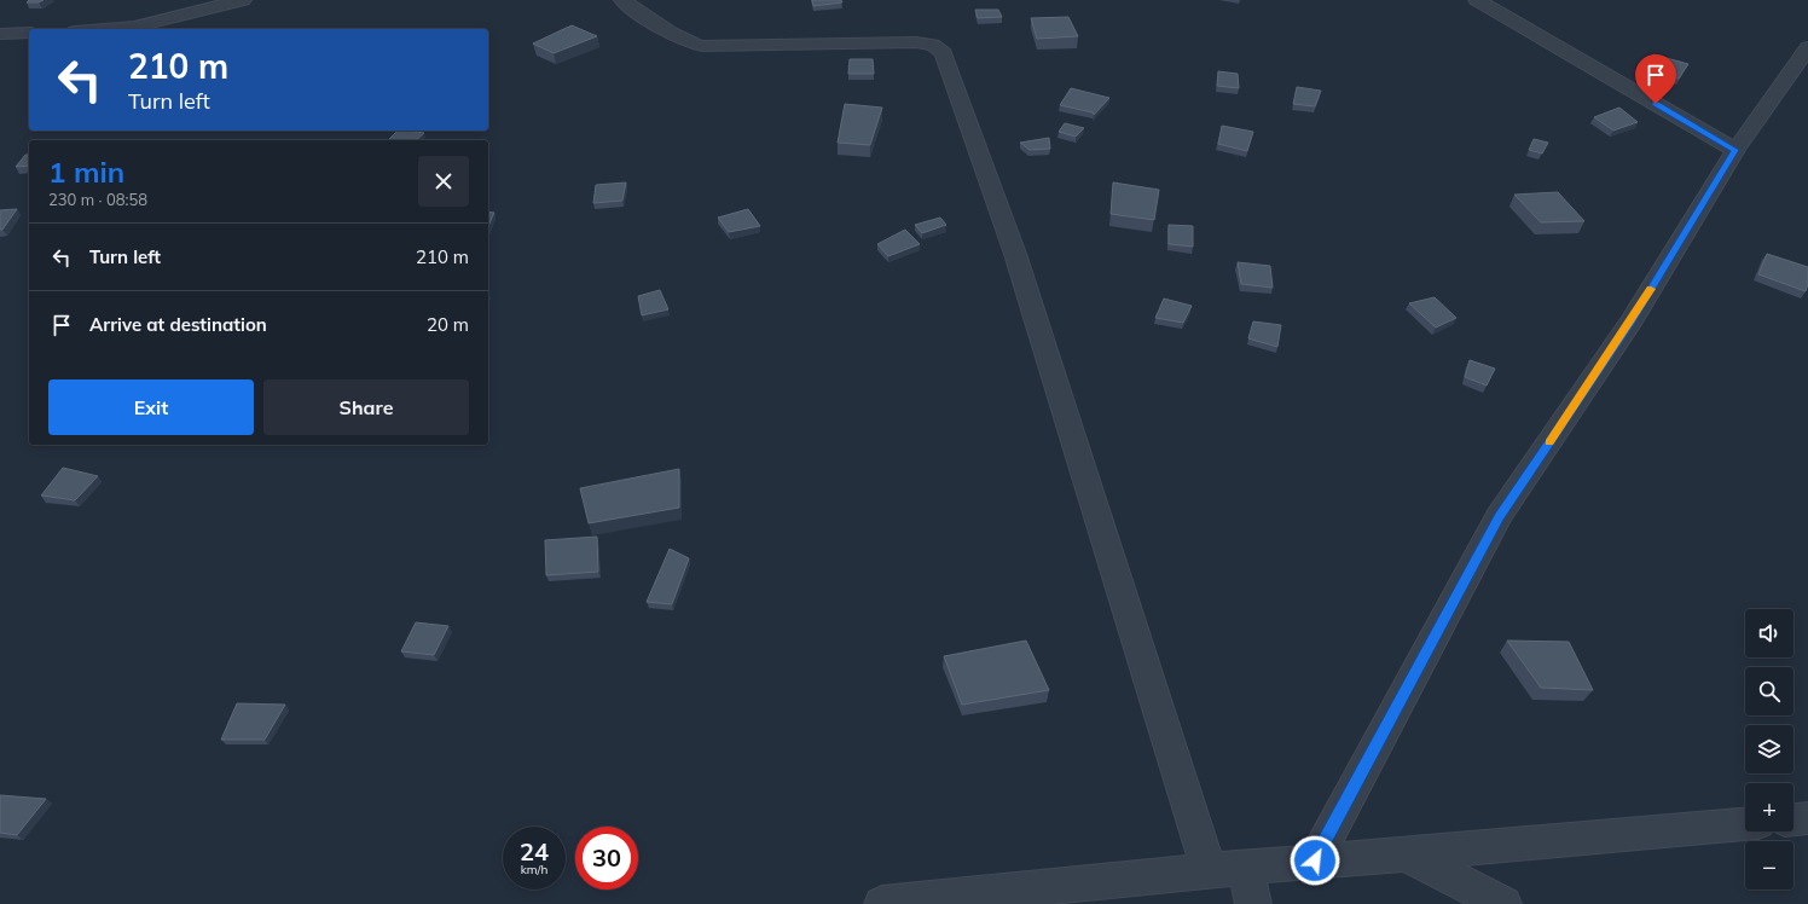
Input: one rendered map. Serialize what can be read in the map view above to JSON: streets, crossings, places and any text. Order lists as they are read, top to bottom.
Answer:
{
  "page": {
    "turn": ["210 m", "Turn left"],
    "heading": ["1 min", "230 m · 08:58"],
    "list": [
      {
        "name": "Turn left",
        "value": "210 m"
      },
      {
        "name": "Arrive at destination",
        "value": "20 m"
      }
    ],
    "buttons": ["Exit", "Share"],
    "map_buttons": ["+", "−"],
    "speed": "24 km/h",
    "limit": "30"
  }
}
